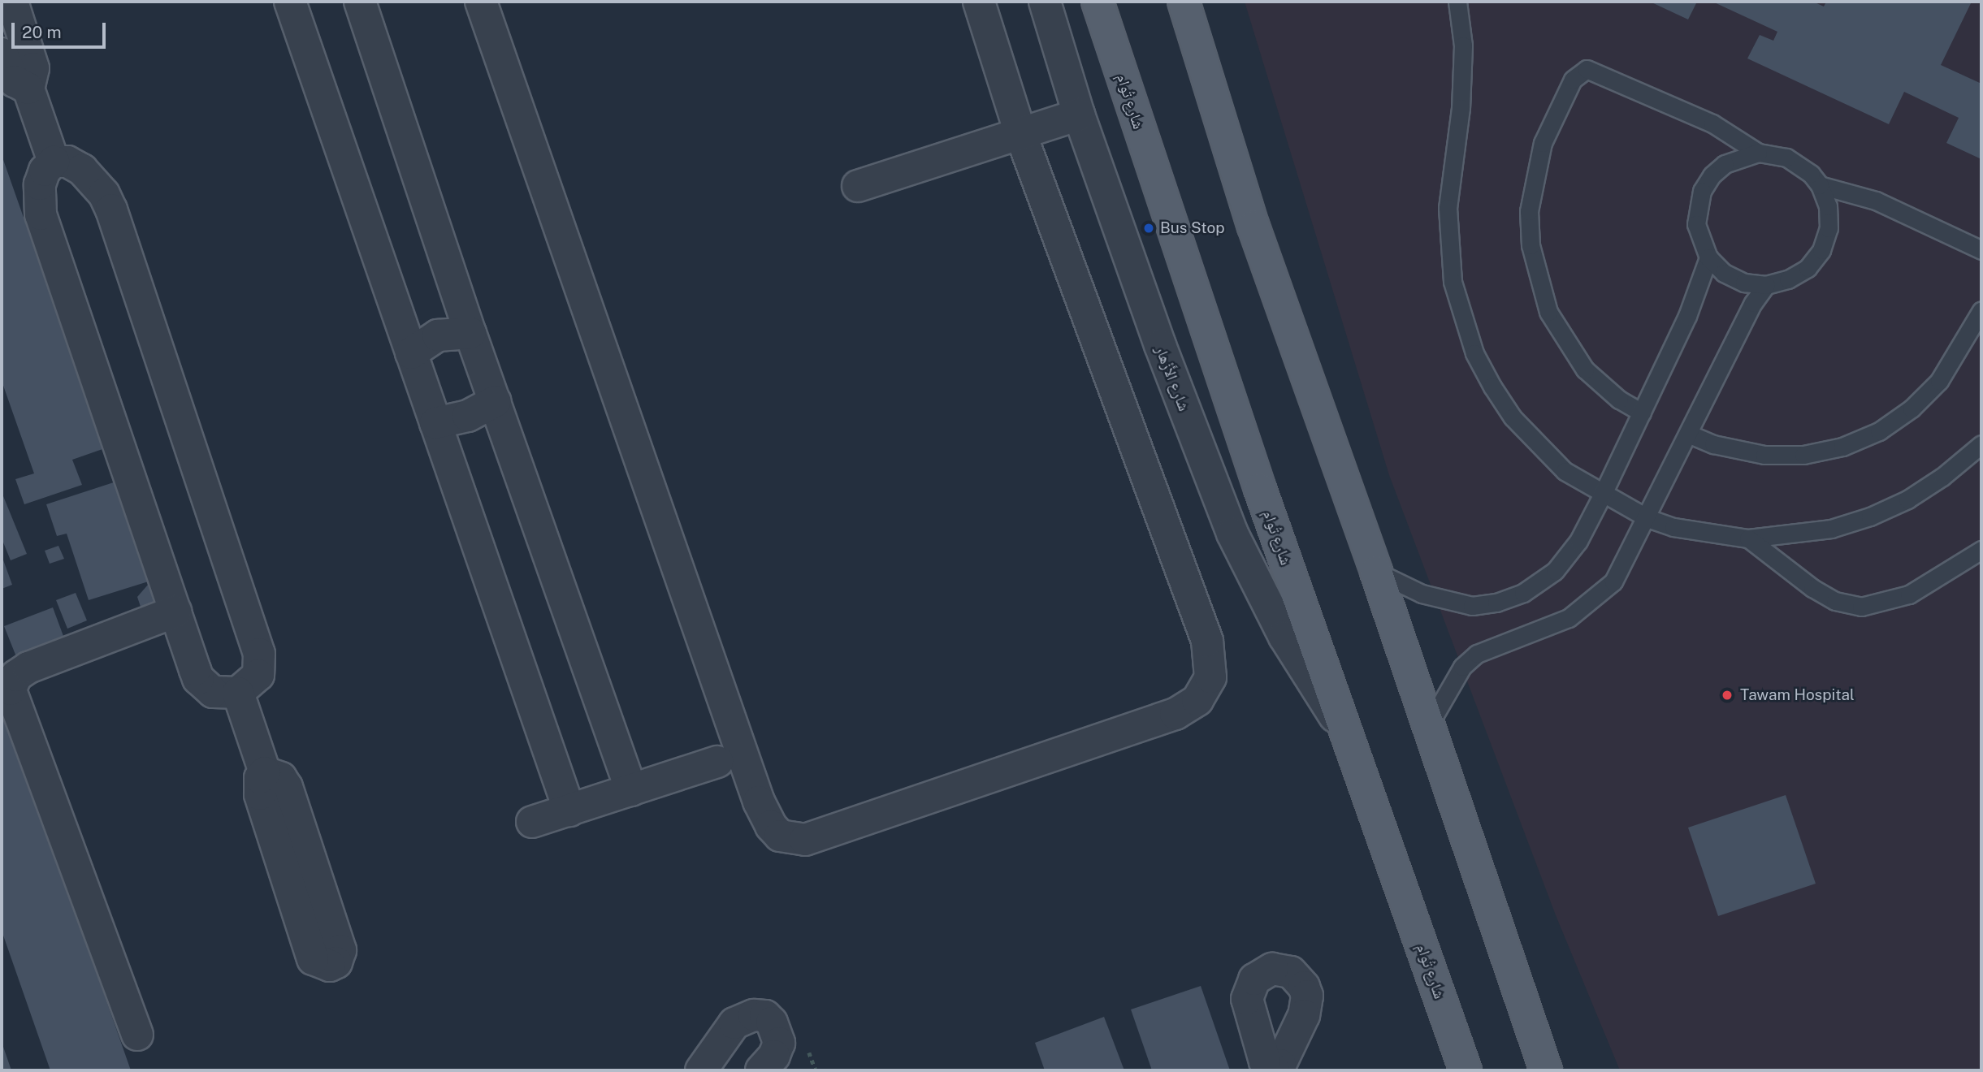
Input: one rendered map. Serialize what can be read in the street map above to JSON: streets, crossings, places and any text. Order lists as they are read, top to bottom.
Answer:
{
  "streets": {
    "main road": ["شارع تُوام"],
    "street": ["شارع الأَزْهار"]
  },
  "crossings": [
    ["شارع تُوام", "شارع الأَزْهار"]
  ],
  "places": ["Bus Stop", "Tawam Hospital"],
  "scale_bar": "20 m"
}
